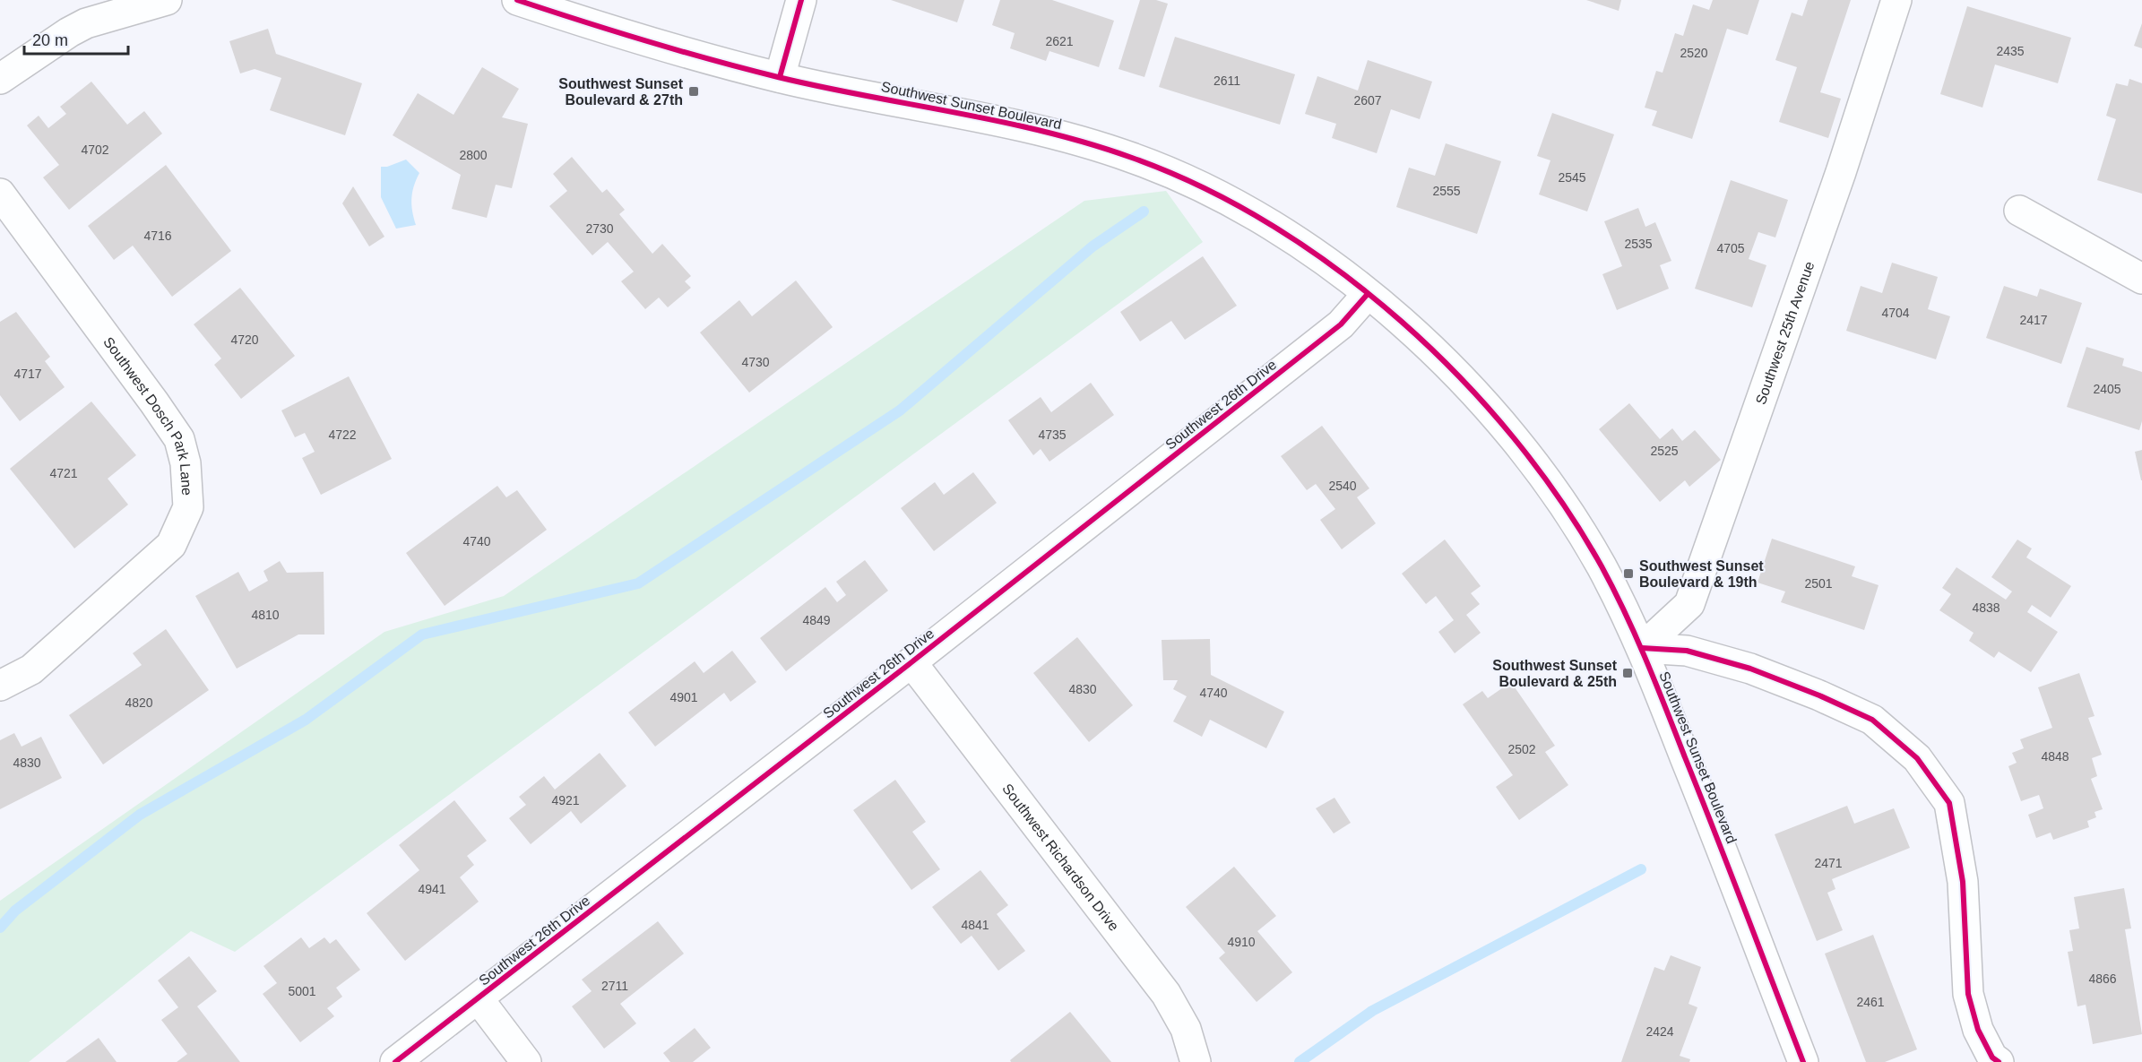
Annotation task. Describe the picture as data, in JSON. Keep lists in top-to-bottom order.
{
  "streets": {
    "street": [
      "Southwest Sunset Boulevard",
      "Southwest 25th Avenue",
      "Southwest 26th Drive",
      "Southwest Dosch Park Lane",
      "Southwest Richardson Drive"
    ]
  },
  "crossings": [
    ["Southwest Sunset Boulevard", "Southwest 25th Avenue"],
    ["Southwest Sunset Boulevard", "Southwest 26th Drive"],
    ["Southwest 26th Drive", "Southwest Richardson Drive"]
  ],
  "places": {
    "transit": ["Southwest Sunset Boulevard & 27th", "Southwest Sunset Boulevard & 19th", "Southwest Sunset Boulevard & 25th"]
  },
  "house_numbers": [
    "2621",
    "2435",
    "2520",
    "2611",
    "2607",
    "4702",
    "2800",
    "2545",
    "2555",
    "2730",
    "4716",
    "2535",
    "4705",
    "4704",
    "2417",
    "4720",
    "4730",
    "4717",
    "2405",
    "4722",
    "4735",
    "2525",
    "4721",
    "2540",
    "4740",
    "2501",
    "4838",
    "4810",
    "4849",
    "4830",
    "4740",
    "4901",
    "4820",
    "2502",
    "4848",
    "4830",
    "4921",
    "2471",
    "4941",
    "4841",
    "4910",
    "4866",
    "2711",
    "5001",
    "2461",
    "2424"
  ],
  "scale_bar": "20 m"
}
